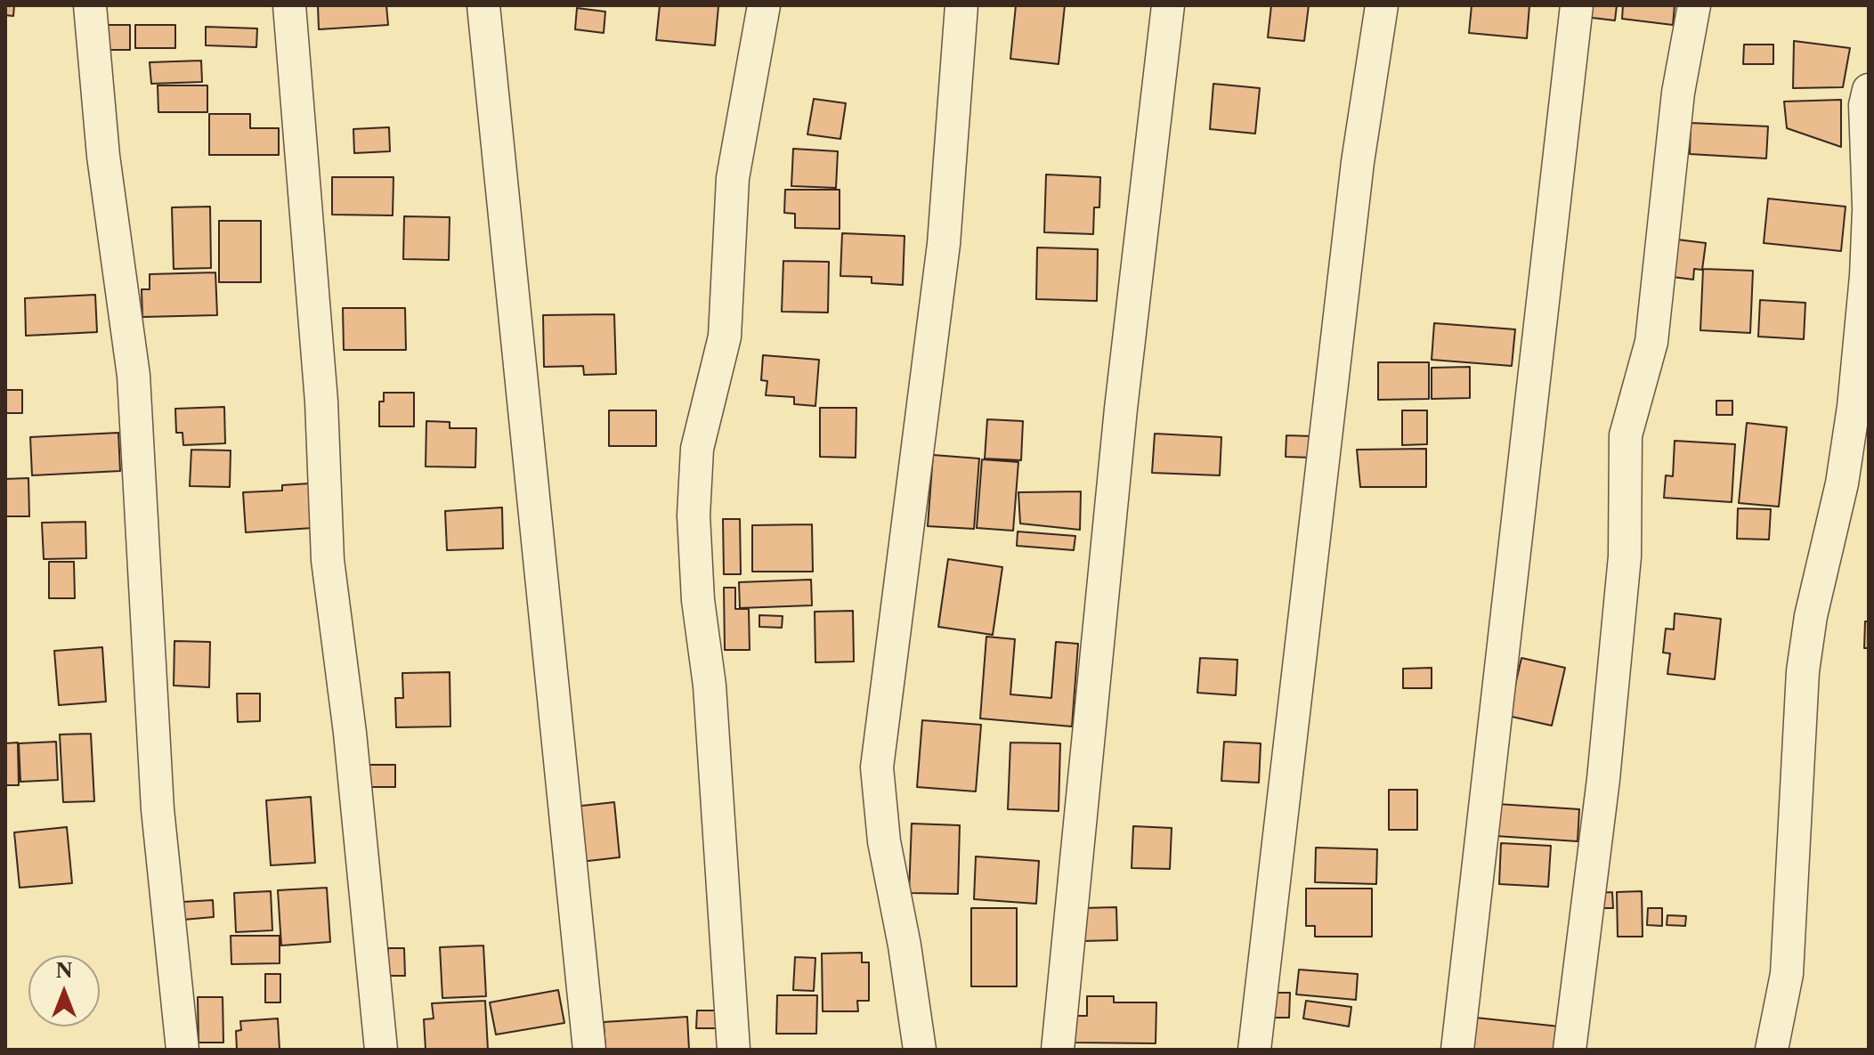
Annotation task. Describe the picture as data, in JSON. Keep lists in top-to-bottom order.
{
  "north": "top"
}
